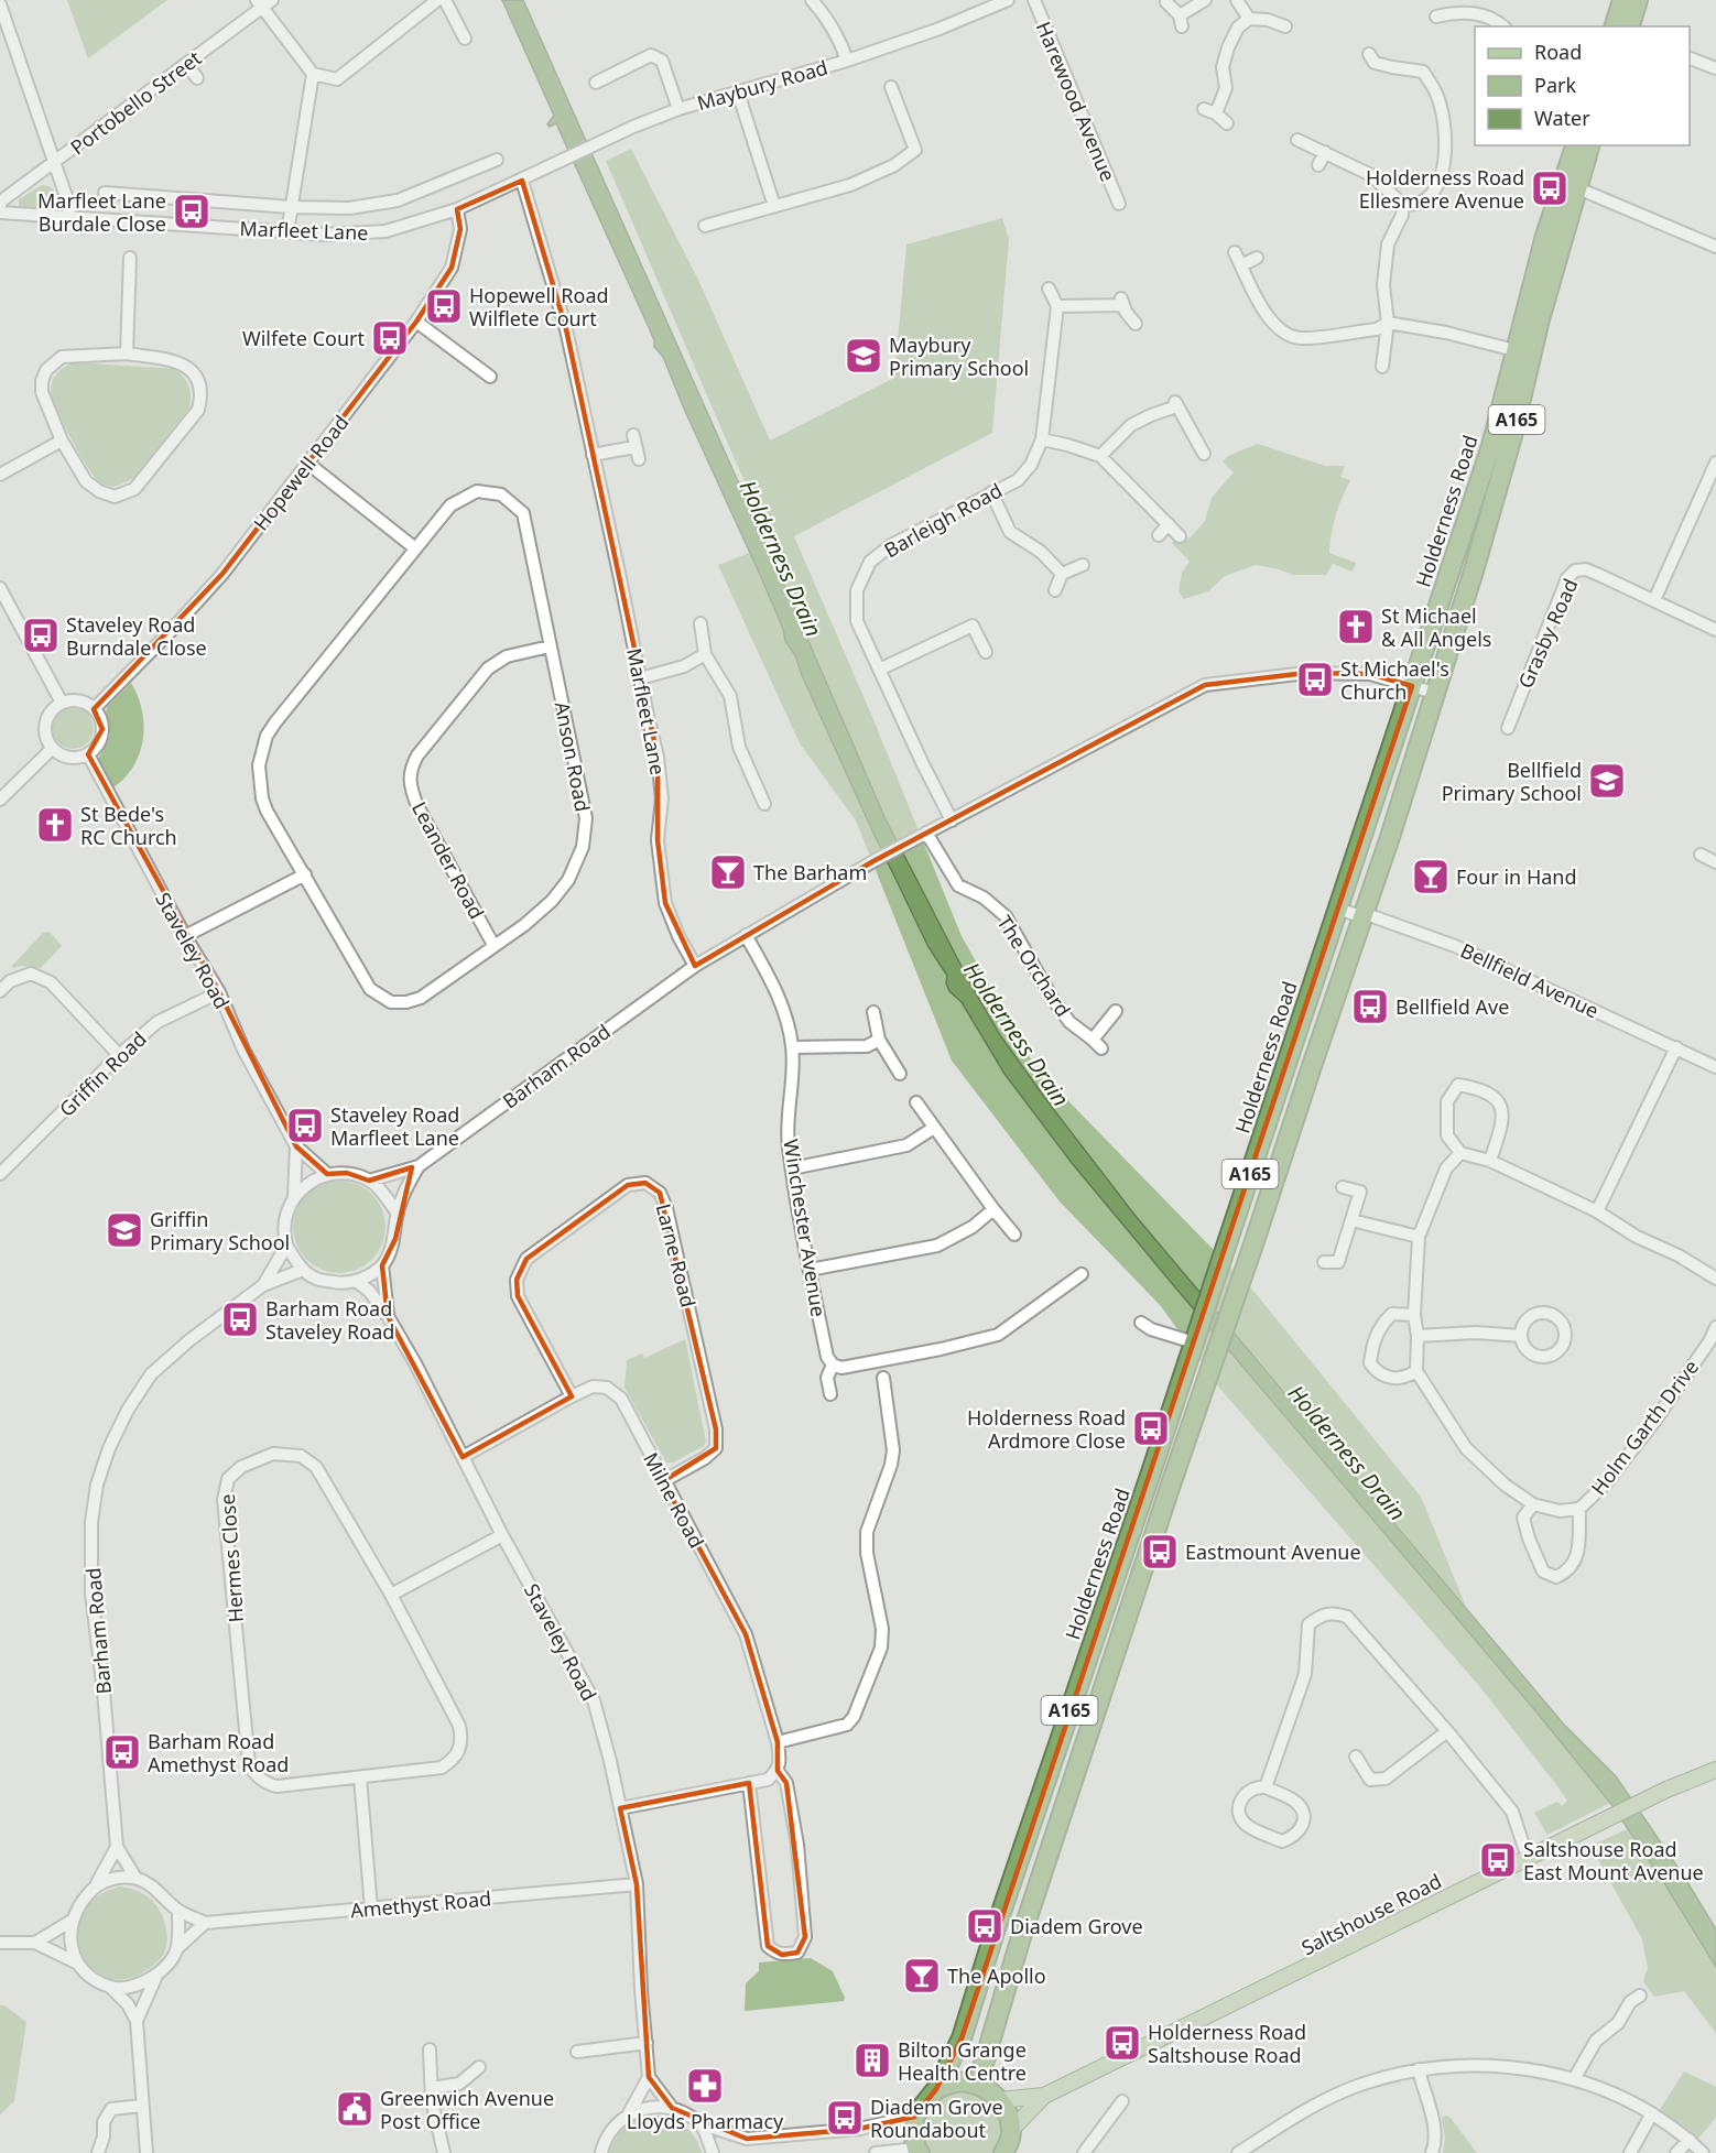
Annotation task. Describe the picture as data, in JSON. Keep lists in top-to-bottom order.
{
  "streets": {
    "highway": ["A165", "Holderness Road"],
    "main road": ["Saltshouse Road"],
    "street": [
      "Maybury Road",
      "Harewood Avenue",
      "Portobello Street",
      "Marfleet Lane",
      "Hopewell Road",
      "Barleigh Road",
      "Grasby Road",
      "Anson Road",
      "Leander Road",
      "Staveley Road",
      "The Orchard",
      "Bellfield Avenue",
      "Barham Road",
      "Griffin Road",
      "Winchester Avenue",
      "Larne Road",
      "Holm Garth Drive",
      "Milne Road",
      "Hermes Close",
      "Amethyst Road"
    ]
  },
  "crossings": [
    ["Maybury Road", "Marfleet Lane"],
    ["Marfleet Lane", "Hopewell Road"],
    ["Marfleet Lane", "Barham Road"],
    ["A165", "Holderness Road"],
    ["A165", "Saltshouse Road"],
    ["Hopewell Road", "Staveley Road"],
    ["Holderness Road", "Bellfield Avenue"],
    ["Holderness Road", "Saltshouse Road"],
    ["Anson Road", "Leander Road"],
    ["Staveley Road", "Barham Road"],
    ["Staveley Road", "Griffin Road"],
    ["Staveley Road", "Milne Road"],
    ["Staveley Road", "Amethyst Road"],
    ["Barham Road", "Amethyst Road"],
    ["Larne Road", "Milne Road"]
  ],
  "water": ["Holderness Drain"],
  "places": {
    "bus stop": [
      "Holderness Road Ellesmere Avenue",
      "Marfleet Lane Burdale Close",
      "Hopewell Road Wilflete Court",
      "Wilfete Court",
      "Staveley Road Burndale Close",
      "St Michael's Church",
      "Bellfield Ave",
      "Staveley Road Marfleet Lane",
      "Barham Road Staveley Road",
      "Holderness Road Ardmore Close",
      "Eastmount Avenue",
      "Barham Road Amethyst Road",
      "Saltshouse Road East Mount Avenue",
      "Diadem Grove",
      "Holderness Road Saltshouse Road",
      "Diadem Grove Roundabout"
    ],
    "school or university": ["Maybury Primary School", "Bellfield Primary School", "Griffin Primary School"],
    "church": ["St Michael & All Angels", "St Bede's RC Church"],
    "bar": ["The Barham", "Four in Hand", "The Apollo"],
    "building": ["Bilton Grange Health Centre"],
    "pharmacy": ["Lloyds Pharmacy"],
    "public building": ["Greenwich Avenue Post Office"]
  },
  "legend": ["Road", "Park", "Water"]
}
